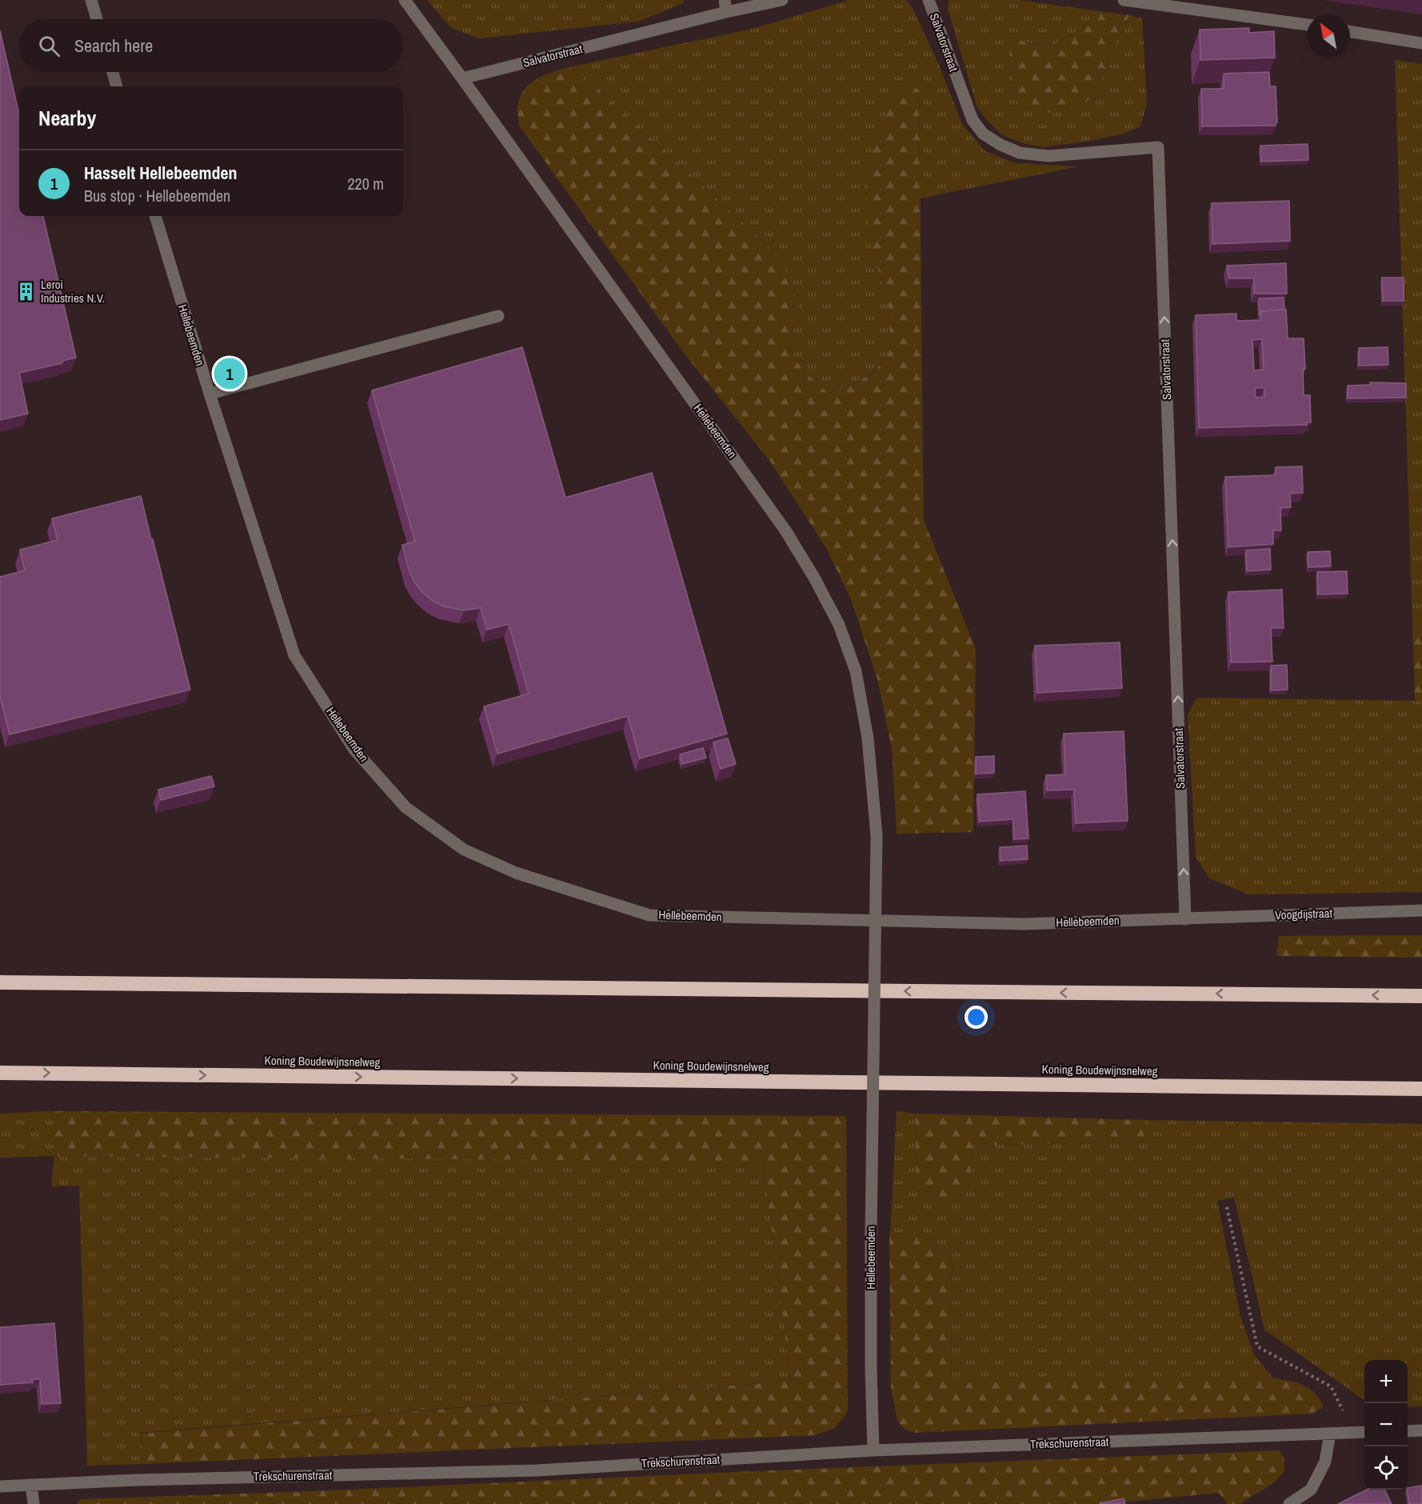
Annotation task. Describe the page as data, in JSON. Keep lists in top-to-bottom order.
{
  "streets": {
    "highway": ["Koning Boudewijnsnelweg"],
    "street": [
      "Salvatorstraat",
      "Hellebeemden",
      "Voogdijstraat",
      "Trekschurenstraat"
    ]
  },
  "crossings": [
    ["Salvatorstraat", "Hellebeemden"],
    ["Salvatorstraat", "Voogdijstraat"],
    ["Hellebeemden", "Voogdijstraat"],
    ["Hellebeemden", "Trekschurenstraat"]
  ],
  "one_way": ["Salvatorstraat"],
  "places": {
    "building": ["Leroi Industries N.V."]
  },
  "north": "top left",
  "page": {
    "search": "Search here",
    "heading": "Nearby",
    "list": [
      {
        "mark": "1",
        "name": "Hasselt Hellebeemden",
        "note": "Bus stop · Hellebeemden",
        "value": "220 m"
      }
    ],
    "pins": "1",
    "map_buttons": ["+", "−"]
  }
}
